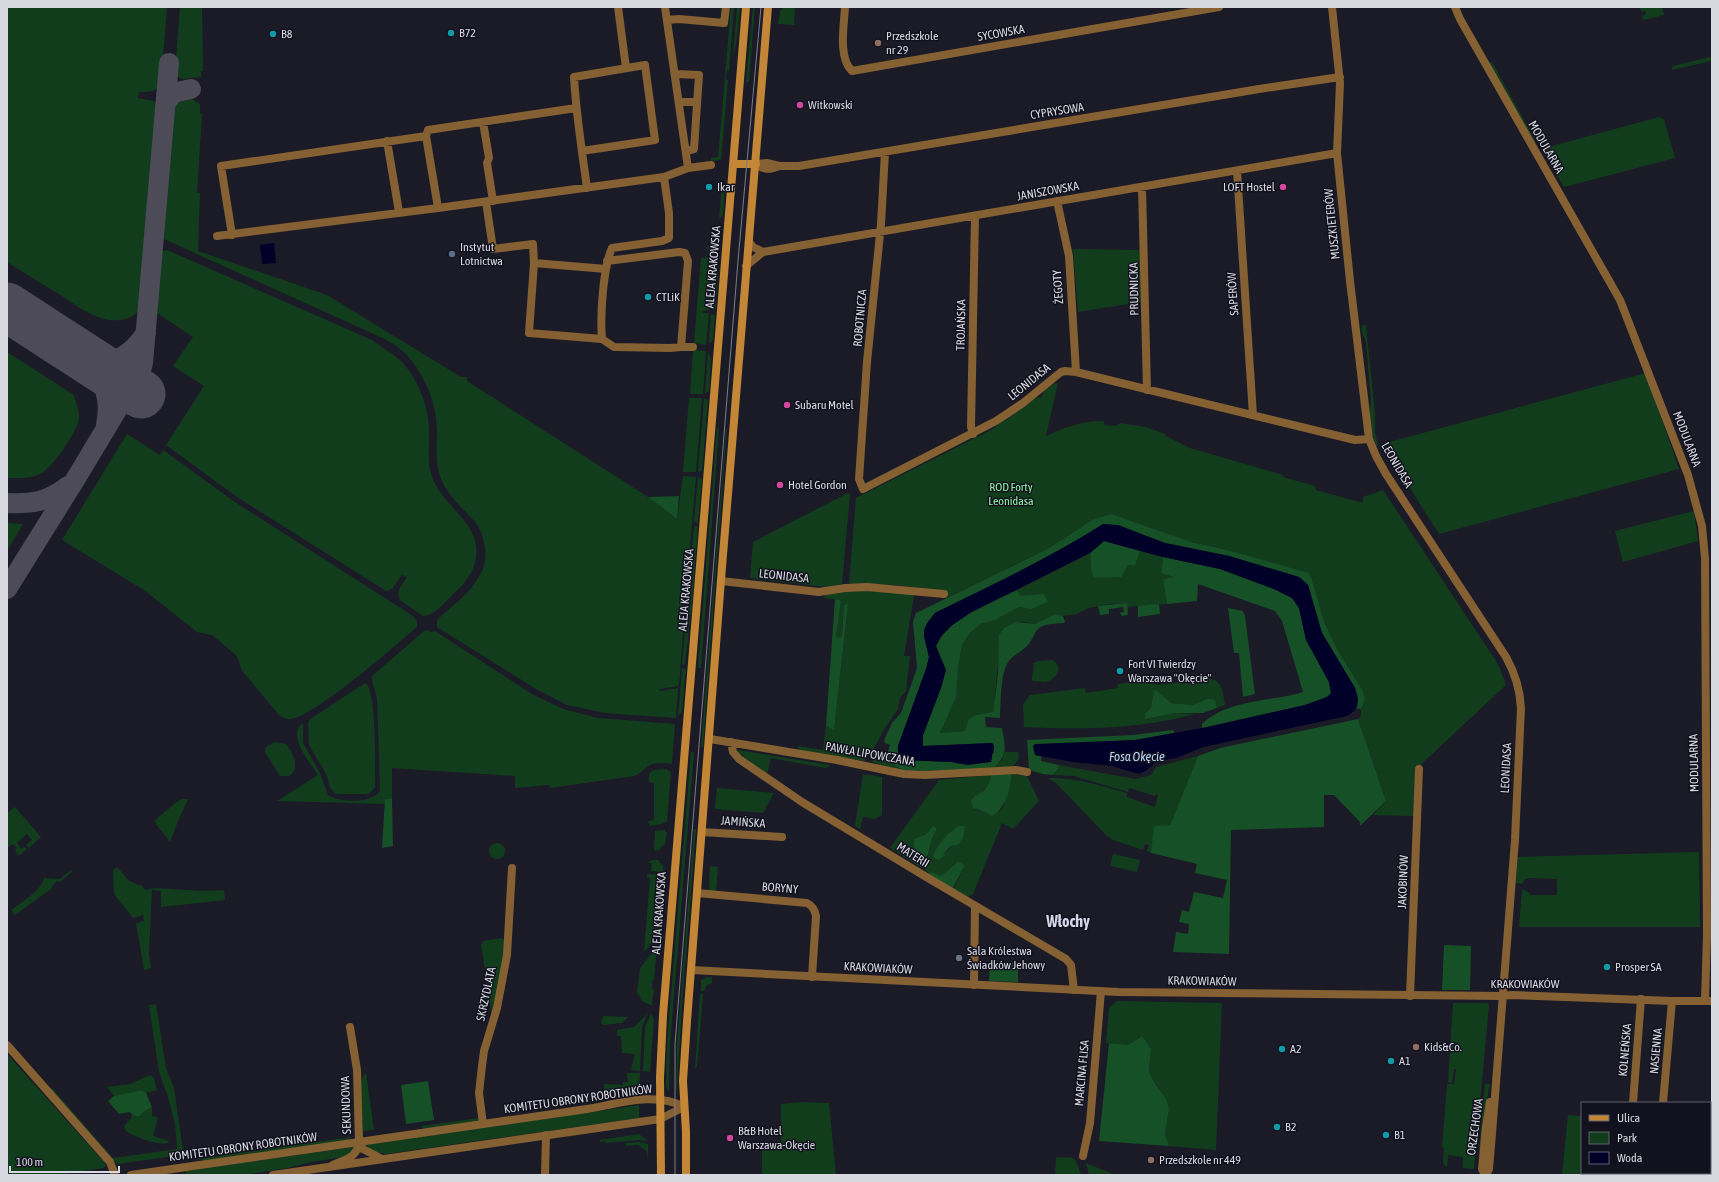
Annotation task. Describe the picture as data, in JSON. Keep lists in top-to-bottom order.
{
  "streets": {
    "main road": ["ALEJA KRAKOWSKA"],
    "street": [
      "SYCOWSKA",
      "CYPRYSOWA",
      "MODULARNA",
      "JANISZOWSKA",
      "MUSZKIETERÓW",
      "ŻEGOTY",
      "PRUDNICKA",
      "SAPERÓW",
      "ROBOTNICZA",
      "TROJAŃSKA",
      "LEONIDASA",
      "PAWŁA LIPOWCZANA",
      "JAMIŃSKA",
      "MATERII",
      "JAKOBINÓW",
      "BORYNY",
      "KRAKOWIAKÓW",
      "SKRZYDLATA",
      "KOLNEŃSKA",
      "NASIENNA",
      "MARCINA FLISA",
      "KOMITETU OBRONY ROBOTNIKÓW",
      "SEKUNDOWA",
      "ORZECHOWA"
    ]
  },
  "crossings": [
    ["CYPRYSOWA", "MUSZKIETERÓW"],
    ["CYPRYSOWA", "ROBOTNICZA"],
    ["MODULARNA", "KRAKOWIAKÓW"],
    ["JANISZOWSKA", "MUSZKIETERÓW"],
    ["JANISZOWSKA", "ŻEGOTY"],
    ["JANISZOWSKA", "PRUDNICKA"],
    ["JANISZOWSKA", "SAPERÓW"],
    ["JANISZOWSKA", "ROBOTNICZA"],
    ["JANISZOWSKA", "TROJAŃSKA"],
    ["MUSZKIETERÓW", "LEONIDASA"],
    ["ALEJA KRAKOWSKA", "KOMITETU OBRONY ROBOTNIKÓW"],
    ["ŻEGOTY", "LEONIDASA"],
    ["PRUDNICKA", "LEONIDASA"],
    ["SAPERÓW", "LEONIDASA"],
    ["ROBOTNICZA", "LEONIDASA"],
    ["TROJAŃSKA", "LEONIDASA"],
    ["LEONIDASA", "KRAKOWIAKÓW"],
    ["LEONIDASA", "ORZECHOWA"],
    ["PAWŁA LIPOWCZANA", "MATERII"],
    ["MATERII", "KRAKOWIAKÓW"],
    ["JAKOBINÓW", "KRAKOWIAKÓW"],
    ["BORYNY", "KRAKOWIAKÓW"],
    ["KRAKOWIAKÓW", "KOLNEŃSKA"],
    ["KRAKOWIAKÓW", "NASIENNA"],
    ["KRAKOWIAKÓW", "MARCINA FLISA"],
    ["KRAKOWIAKÓW", "ORZECHOWA"],
    ["SKRZYDLATA", "KOMITETU OBRONY ROBOTNIKÓW"],
    ["KOMITETU OBRONY ROBOTNIKÓW", "SEKUNDOWA"]
  ],
  "districts": ["Włochy"],
  "water": ["Fosa Okęcie"],
  "parks": ["ROD Forty Leonidasa"],
  "places": [
    "B72",
    "B8",
    "Przedszkole nr 29",
    "Witkowski",
    "Ikar",
    "LOFT Hostel",
    "Instytut Lotnictwa",
    "CTLiK",
    "Subaru Motel",
    "Hotel Gordon",
    "Fort VI Twierdzy Warszawa \"Okęcie\"",
    "Sala Królestwa Świadków Jehowy",
    "Prosper SA",
    "Kids&Co.",
    "A2",
    "A1",
    "B2",
    "B1",
    "B&B Hotel Warszawa-Okęcie",
    "Przedszkole nr 449"
  ],
  "legend": ["Ulica", "Park", "Woda"],
  "scale_bar": "100 m"
}
